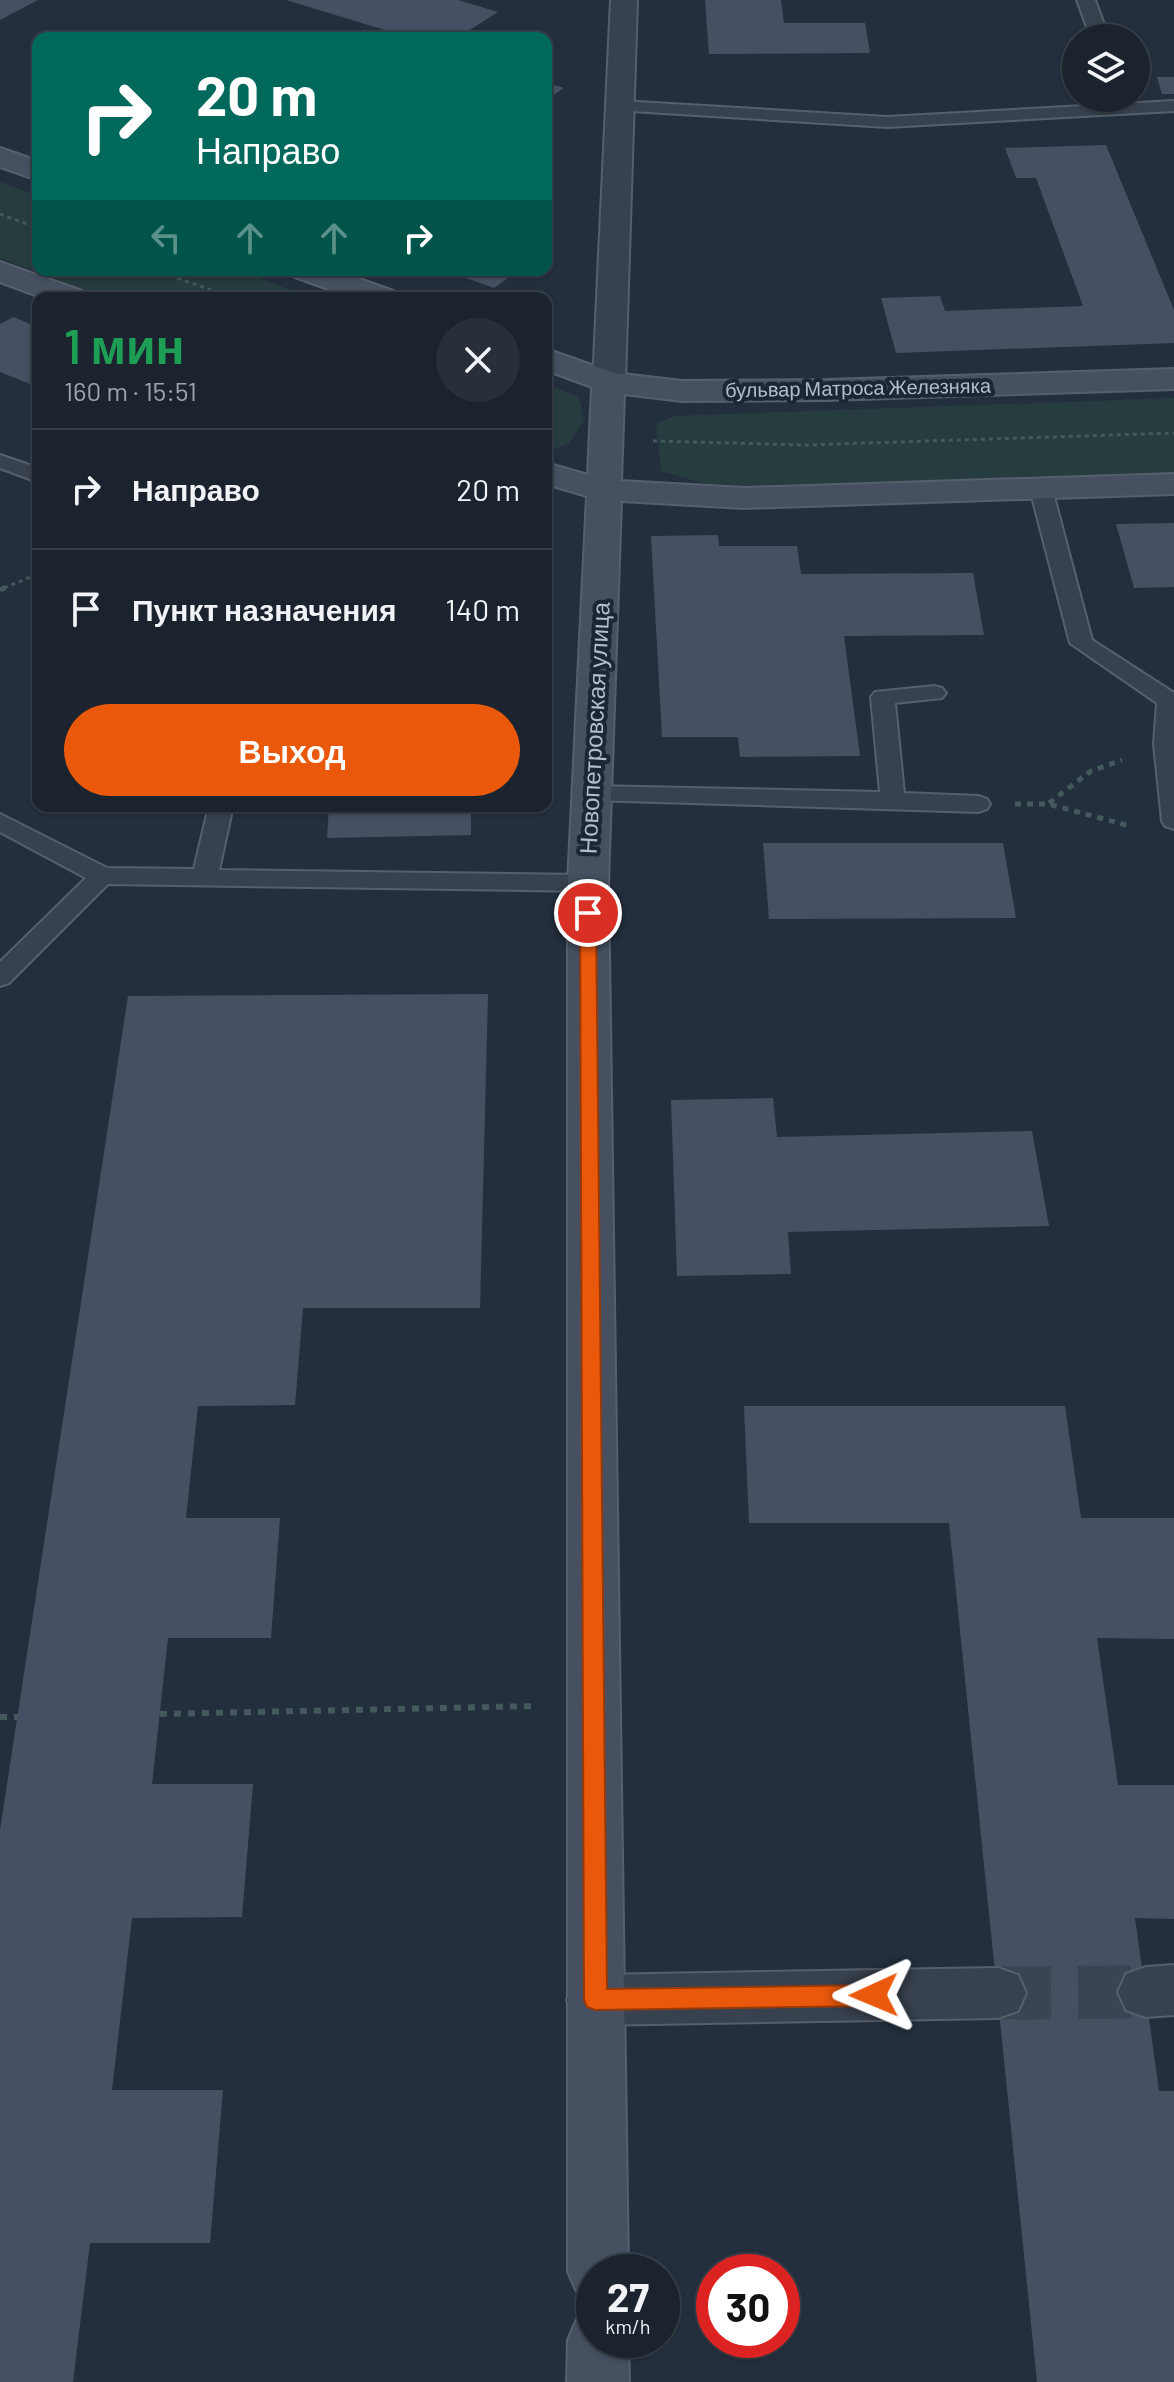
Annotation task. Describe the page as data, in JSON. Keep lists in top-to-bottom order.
{
  "streets": {
    "street": ["бульвар Матроса Железняка", "Новопетровская улица"]
  },
  "crossings": [
    ["бульвар Матроса Железняка", "Новопетровская улица"]
  ],
  "page": {
    "turn": ["20 m", "Направо"],
    "heading": ["1 мин", "160 m · 15:51"],
    "list": [
      {
        "name": "Направо",
        "value": "20 m"
      },
      {
        "name": "Пункт назначения",
        "value": "140 m"
      }
    ],
    "buttons": "Выход",
    "speed": "27 km/h",
    "limit": "30"
  }
}
